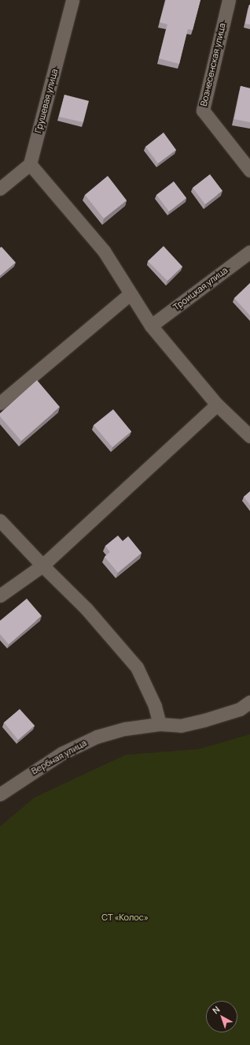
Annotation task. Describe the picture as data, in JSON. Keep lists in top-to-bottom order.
{
  "streets": {
    "street": [
      "Вознесенская улица",
      "Грушевая улица",
      "Троицкая улица",
      "Вербная улица"
    ]
  },
  "parks": ["СТ «Колос»"],
  "north": "top left"
}
